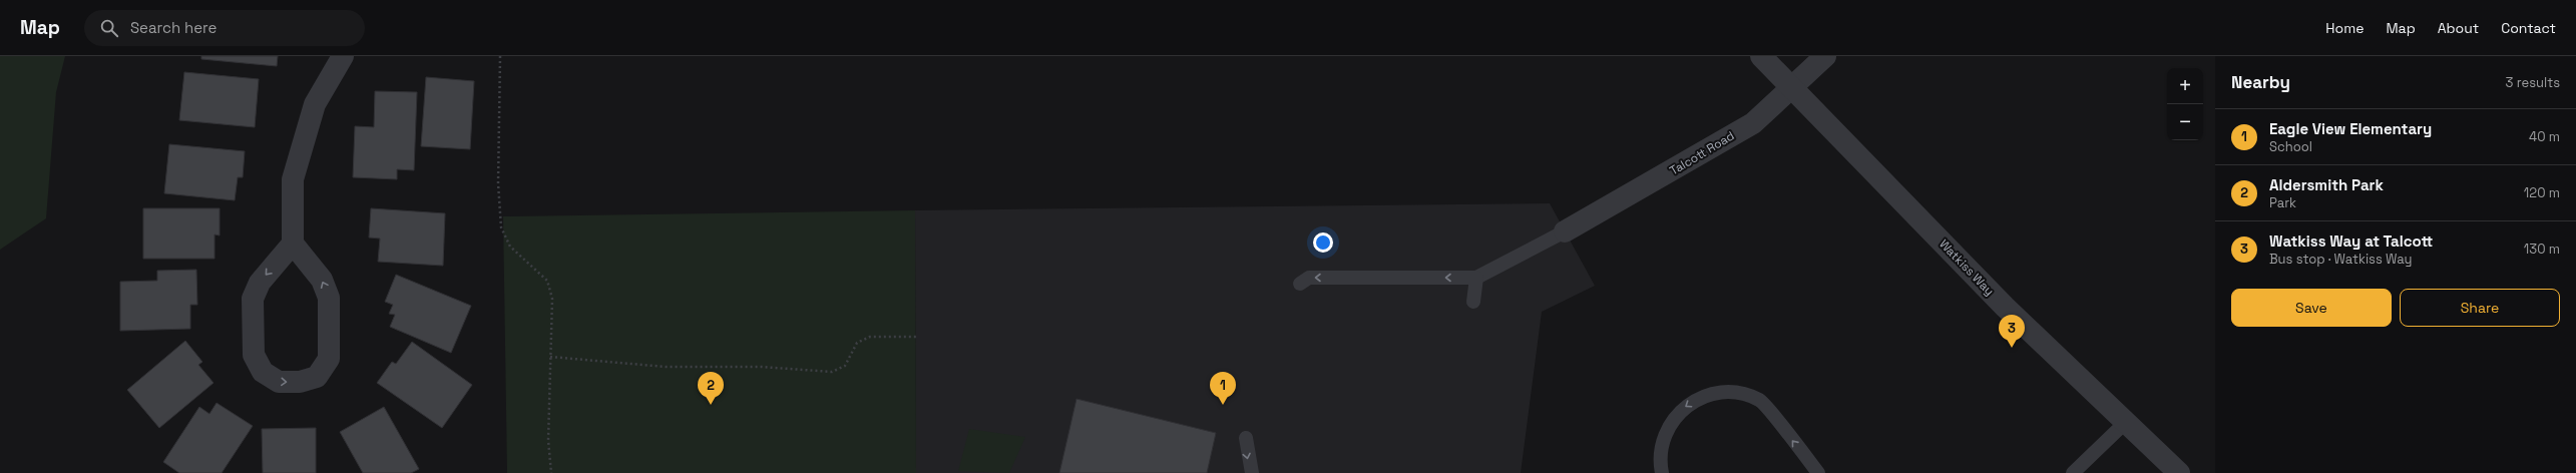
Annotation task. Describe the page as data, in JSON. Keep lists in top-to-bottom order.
{
  "streets": {
    "street": ["Talcott Road", "Watkiss Way"]
  },
  "crossings": [
    ["Talcott Road", "Watkiss Way"]
  ],
  "page": {
    "header": "Map",
    "search": "Search here",
    "nav": [
      "Home",
      "Map",
      "About",
      "Contact"
    ],
    "heading": ["Nearby", "3 results"],
    "map_buttons": ["+", "−"],
    "list": [
      {
        "mark": "1",
        "name": "Eagle View Elementary",
        "note": "School",
        "value": "40 m"
      },
      {
        "mark": "2",
        "name": "Aldersmith Park",
        "note": "Park",
        "value": "120 m"
      },
      {
        "mark": "3",
        "name": "Watkiss Way at Talcott",
        "note": "Bus stop · Watkiss Way",
        "value": "130 m"
      }
    ],
    "buttons": ["Save", "Share"],
    "pins": ["3", "1", "2"]
  }
}
